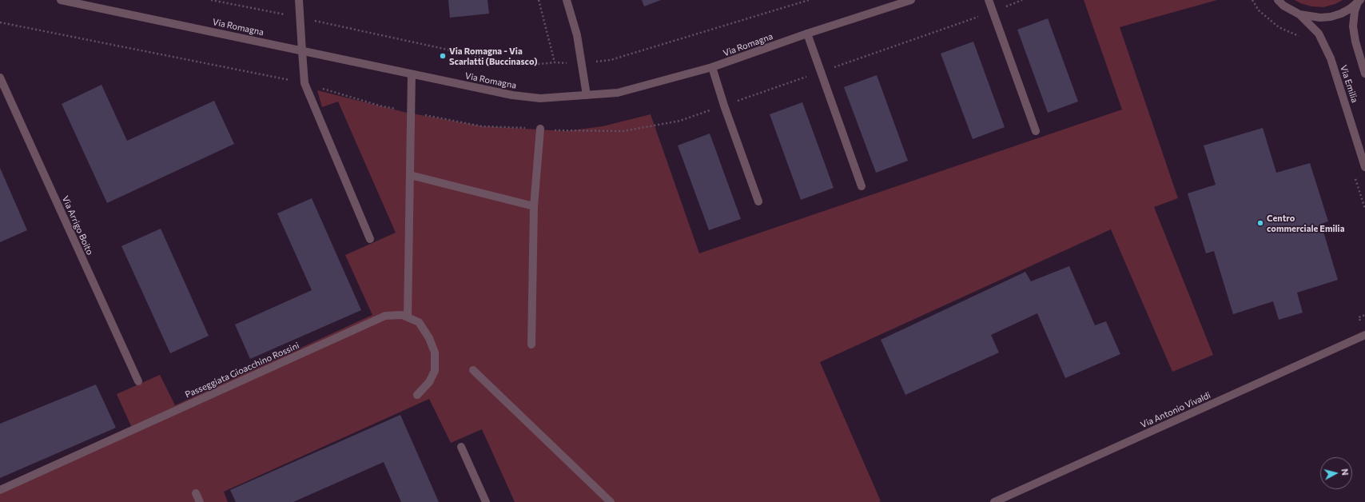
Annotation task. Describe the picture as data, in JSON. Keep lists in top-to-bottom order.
{
  "streets": {
    "street": [
      "Via Romagna",
      "Via Emilia",
      "Via Arrigo Boito",
      "Passeggiata Gioacchino Rossini",
      "Via Antonio Vivaldi"
    ]
  },
  "places": ["Via Romagna - Via Scarlatti (Buccinasco)", "Centro commerciale Emilia"],
  "north": "right"
}
